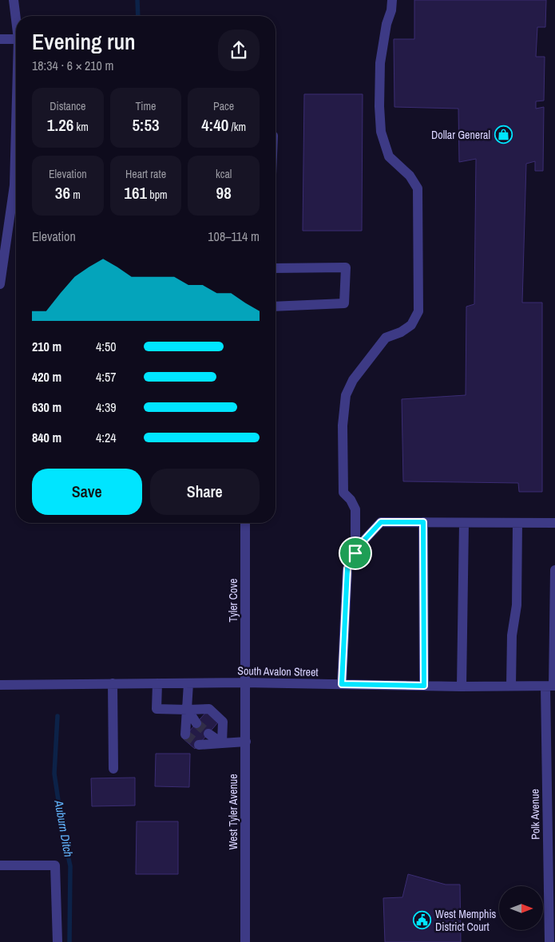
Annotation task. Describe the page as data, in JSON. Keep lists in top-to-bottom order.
{
  "streets": {
    "street": [
      "Tyler Cove",
      "South Avalon Street",
      "West Tyler Avenue",
      "Polk Avenue"
    ]
  },
  "crossings": [
    ["Tyler Cove", "South Avalon Street"],
    ["Tyler Cove", "West Tyler Avenue"],
    ["South Avalon Street", "West Tyler Avenue"],
    ["South Avalon Street", "Polk Avenue"]
  ],
  "water": ["Auburn Ditch"],
  "places": {
    "shop": ["Dollar General"],
    "public building": ["West Memphis District Court"]
  },
  "north": "right",
  "page": {
    "heading": ["Evening run", "18:34 · 6 × 210 m"],
    "stats": [
      ["Distance", "1.26 km"],
      ["Time", "5:53"],
      ["Pace", "4:40 /km"],
      ["Elevation", "36 m"],
      ["Heart rate", "161 bpm"],
      ["kcal", "98"]
    ],
    "chart": ["Elevation", "108–114 m"],
    "list": [
      {
        "name": "210 m",
        "note": "4:50"
      },
      {
        "name": "420 m",
        "note": "4:57"
      },
      {
        "name": "630 m",
        "note": "4:39"
      },
      {
        "name": "840 m",
        "note": "4:24"
      }
    ],
    "buttons": ["Save", "Share"]
  }
}
